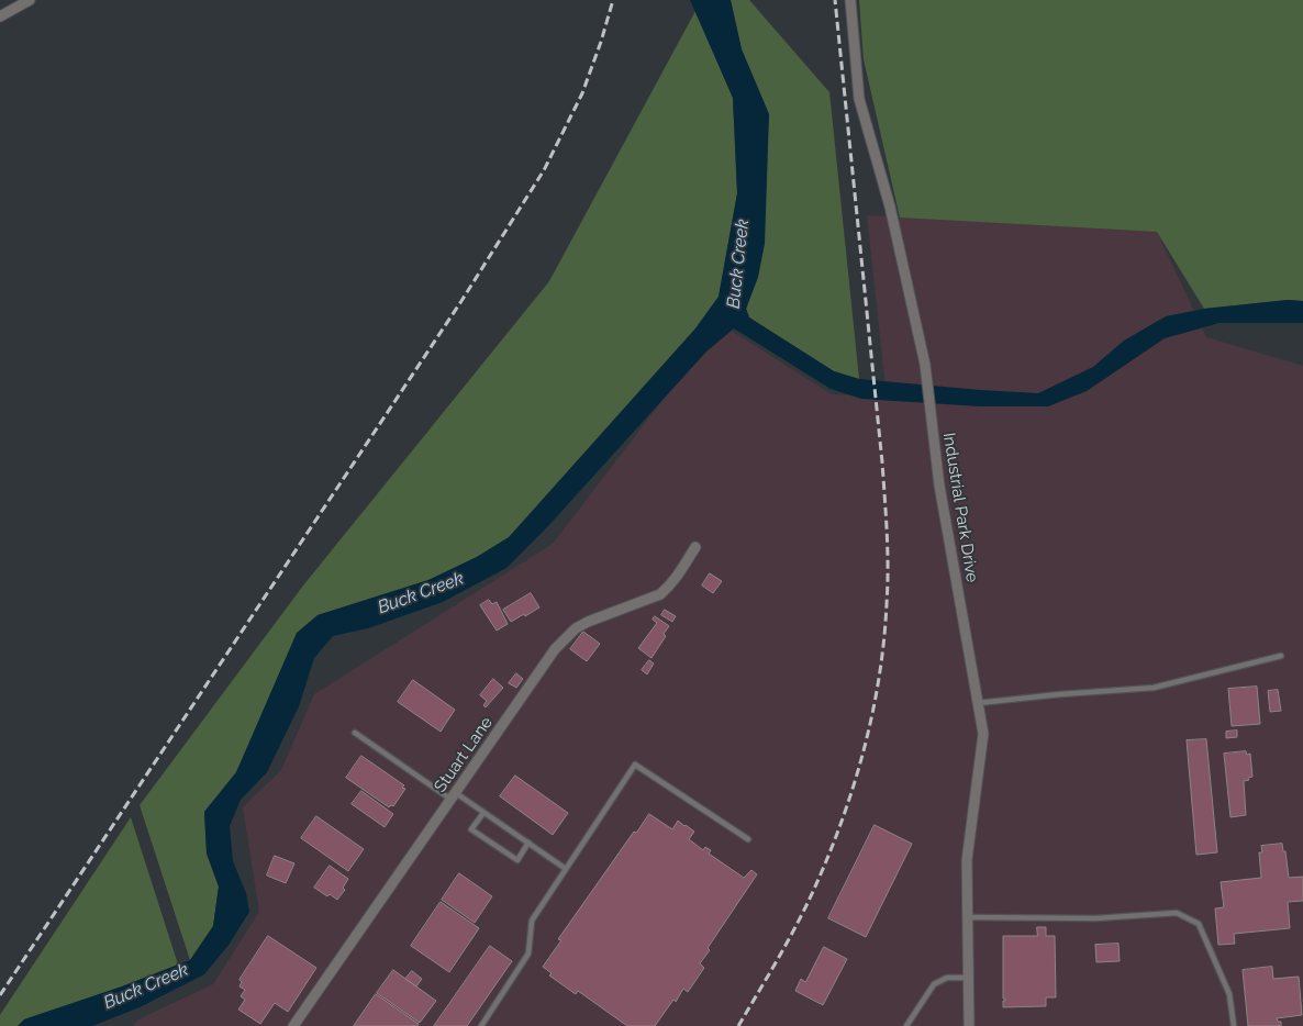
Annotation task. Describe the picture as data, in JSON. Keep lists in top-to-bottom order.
{
  "streets": {
    "street": ["Industrial Park Drive", "Stuart Lane"]
  },
  "water": ["Buck Creek"]
}
